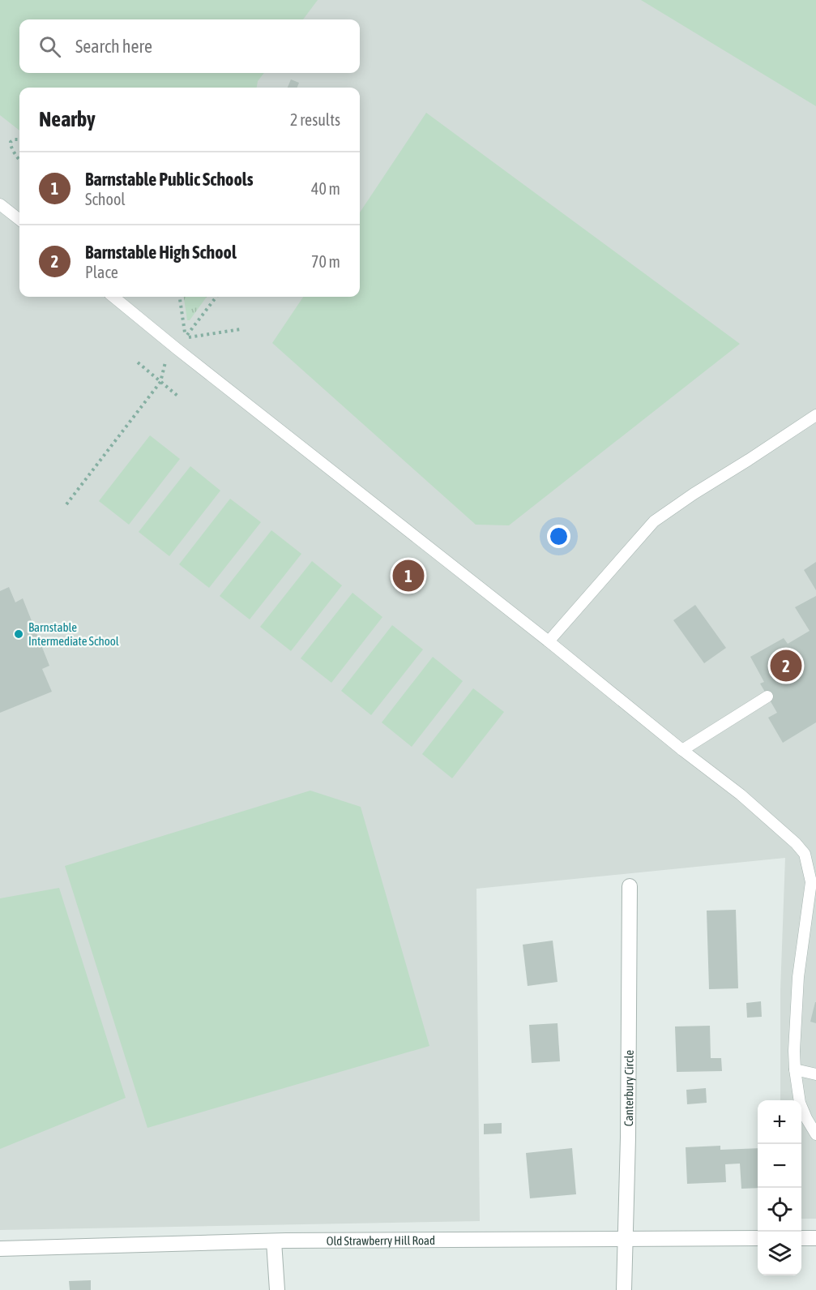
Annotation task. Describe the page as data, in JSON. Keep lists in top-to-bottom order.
{
  "streets": {
    "street": ["Canterbury Circle", "Old Strawberry Hill Road"]
  },
  "crossings": [
    ["Canterbury Circle", "Old Strawberry Hill Road"]
  ],
  "places": ["Barnstable Intermediate School"],
  "page": {
    "search": "Search here",
    "heading": ["Nearby", "2 results"],
    "list": [
      {
        "mark": "1",
        "name": "Barnstable Public Schools",
        "note": "School",
        "value": "40 m"
      },
      {
        "mark": "2",
        "name": "Barnstable High School",
        "note": "Place",
        "value": "70 m"
      }
    ],
    "pins": ["1", "2"],
    "map_buttons": ["+", "−"]
  }
}
